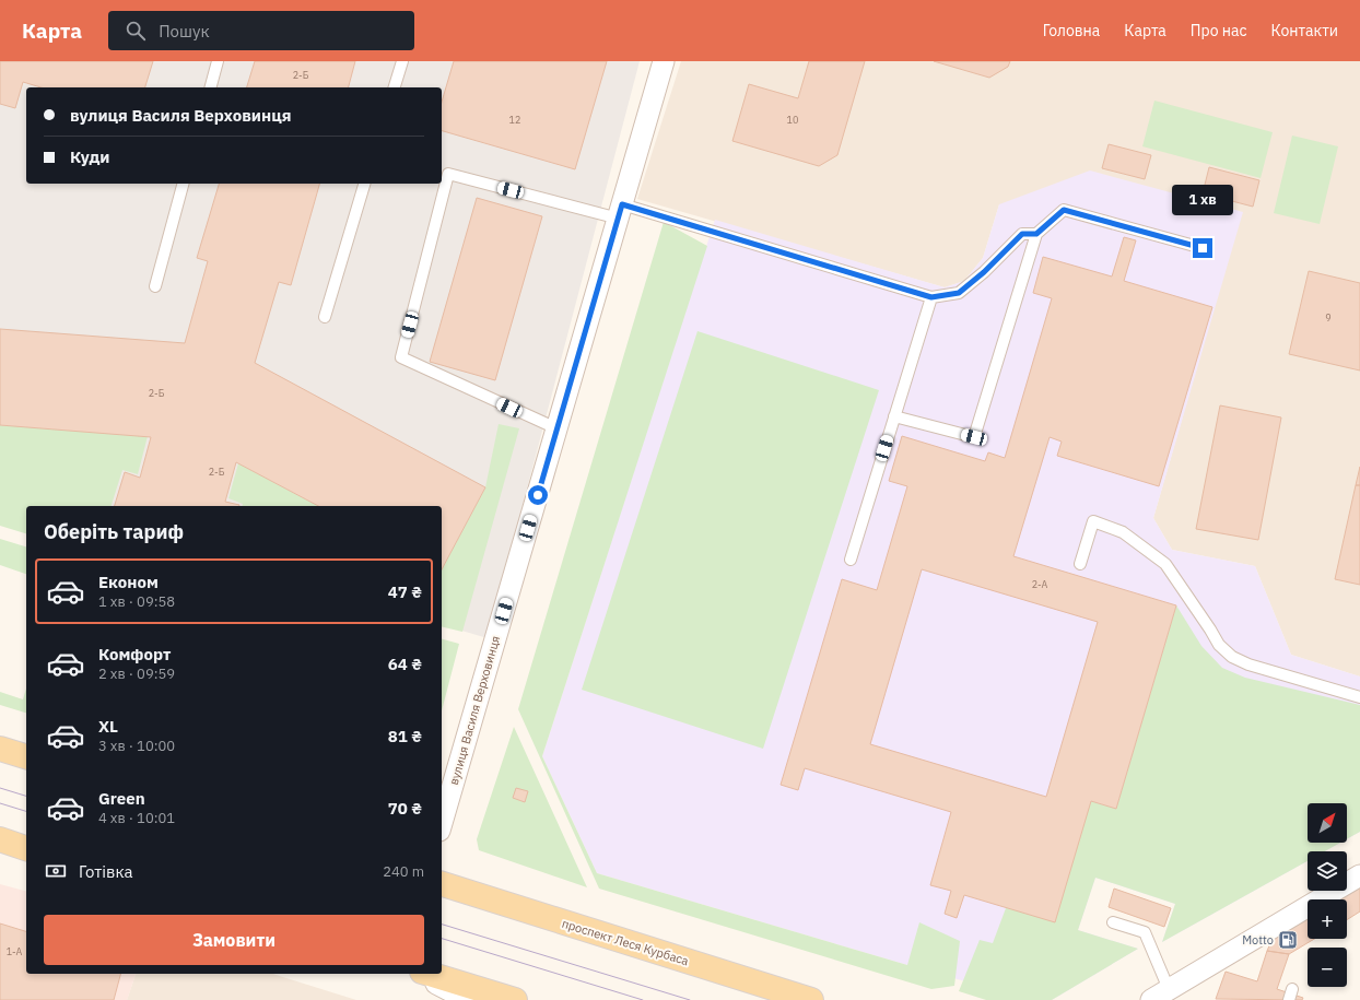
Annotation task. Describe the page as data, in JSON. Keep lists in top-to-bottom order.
{
  "streets": {
    "main road": ["проспект Леся Курбаса"],
    "street": ["вулиця Василя Верховинця"]
  },
  "places": {
    "fuel station": ["Motto"]
  },
  "house_numbers": [
    "2-Б",
    "12",
    "10",
    "9",
    "2-Б",
    "2-Б",
    "2-А",
    "1-А"
  ],
  "north": "top right",
  "page": {
    "header": "Карта",
    "search": "Пошук",
    "nav": [
      "Головна",
      "Карта",
      "Про нас",
      "Контакти"
    ],
    "banner": ["вулиця Василя Верховинця", "Куди"],
    "bubble": "1 хв",
    "heading": "Оберіть тариф",
    "list": [
      {
        "name": "Економ",
        "note": "1 хв · 09:58",
        "value": "47 ₴"
      },
      {
        "name": "Комфорт",
        "note": "2 хв · 09:59",
        "value": "64 ₴"
      },
      {
        "name": "XL",
        "note": "3 хв · 10:00",
        "value": "81 ₴"
      },
      {
        "name": "Green",
        "note": "4 хв · 10:01",
        "value": "70 ₴"
      }
    ],
    "map_buttons": ["+", "−"],
    "pay": ["Готівка", "240 m"],
    "buttons": "Замовити"
  }
}
